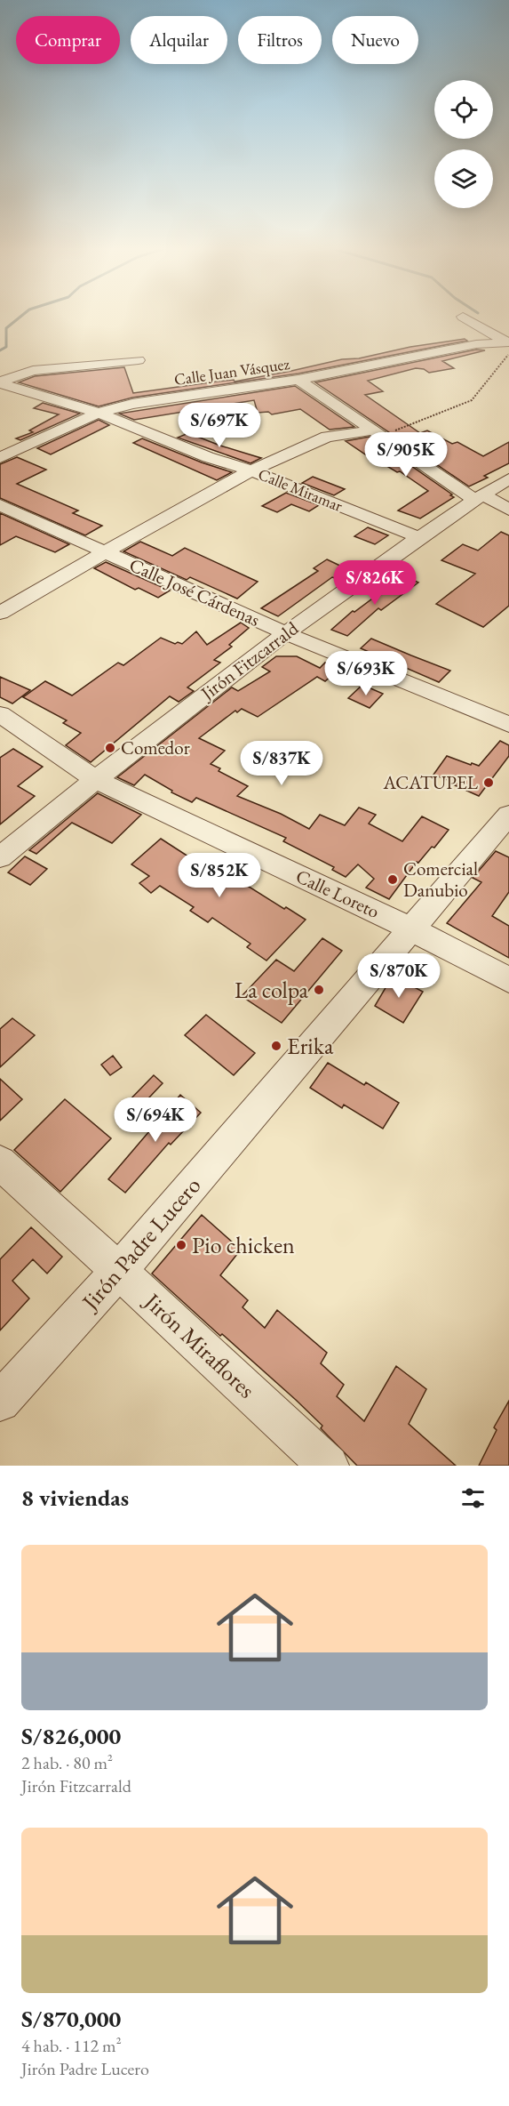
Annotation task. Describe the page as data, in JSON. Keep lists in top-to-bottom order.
{
  "streets": {
    "street": [
      "Calle Juan Vásquez",
      "Calle Miramar",
      "Calle José Cárdenas",
      "Jirón Fitzcarrald",
      "Calle Loreto",
      "Jirón Padre Lucero",
      "Jirón Miraflores"
    ]
  },
  "crossings": [
    ["Calle Juan Vásquez", "Calle Miramar"],
    ["Calle Miramar", "Jirón Fitzcarrald"],
    ["Calle José Cárdenas", "Jirón Fitzcarrald"],
    ["Jirón Fitzcarrald", "Calle Loreto"],
    ["Calle Loreto", "Jirón Padre Lucero"],
    ["Jirón Padre Lucero", "Jirón Miraflores"]
  ],
  "places": [
    "Comedor",
    "ACATUPEL",
    "Comercial Danubio",
    "La colpa",
    "Erika",
    "Pio chicken"
  ],
  "page": {
    "chip": [
      "Comprar",
      "Alquilar",
      "Filtros",
      "Nuevo"
    ],
    "price": [
      "S/697K",
      "S/905K",
      "S/826K",
      "S/693K",
      "S/837K",
      "S/852K",
      "S/870K",
      "S/694K"
    ],
    "heading": "8 viviendas",
    "list": [
      {
        "name": "S/826,000",
        "note": "2 hab. · 80 m² · Jirón Fitzcarrald"
      },
      {
        "name": "S/870,000",
        "note": "4 hab. · 112 m² · Jirón Padre Lucero"
      }
    ]
  }
}
